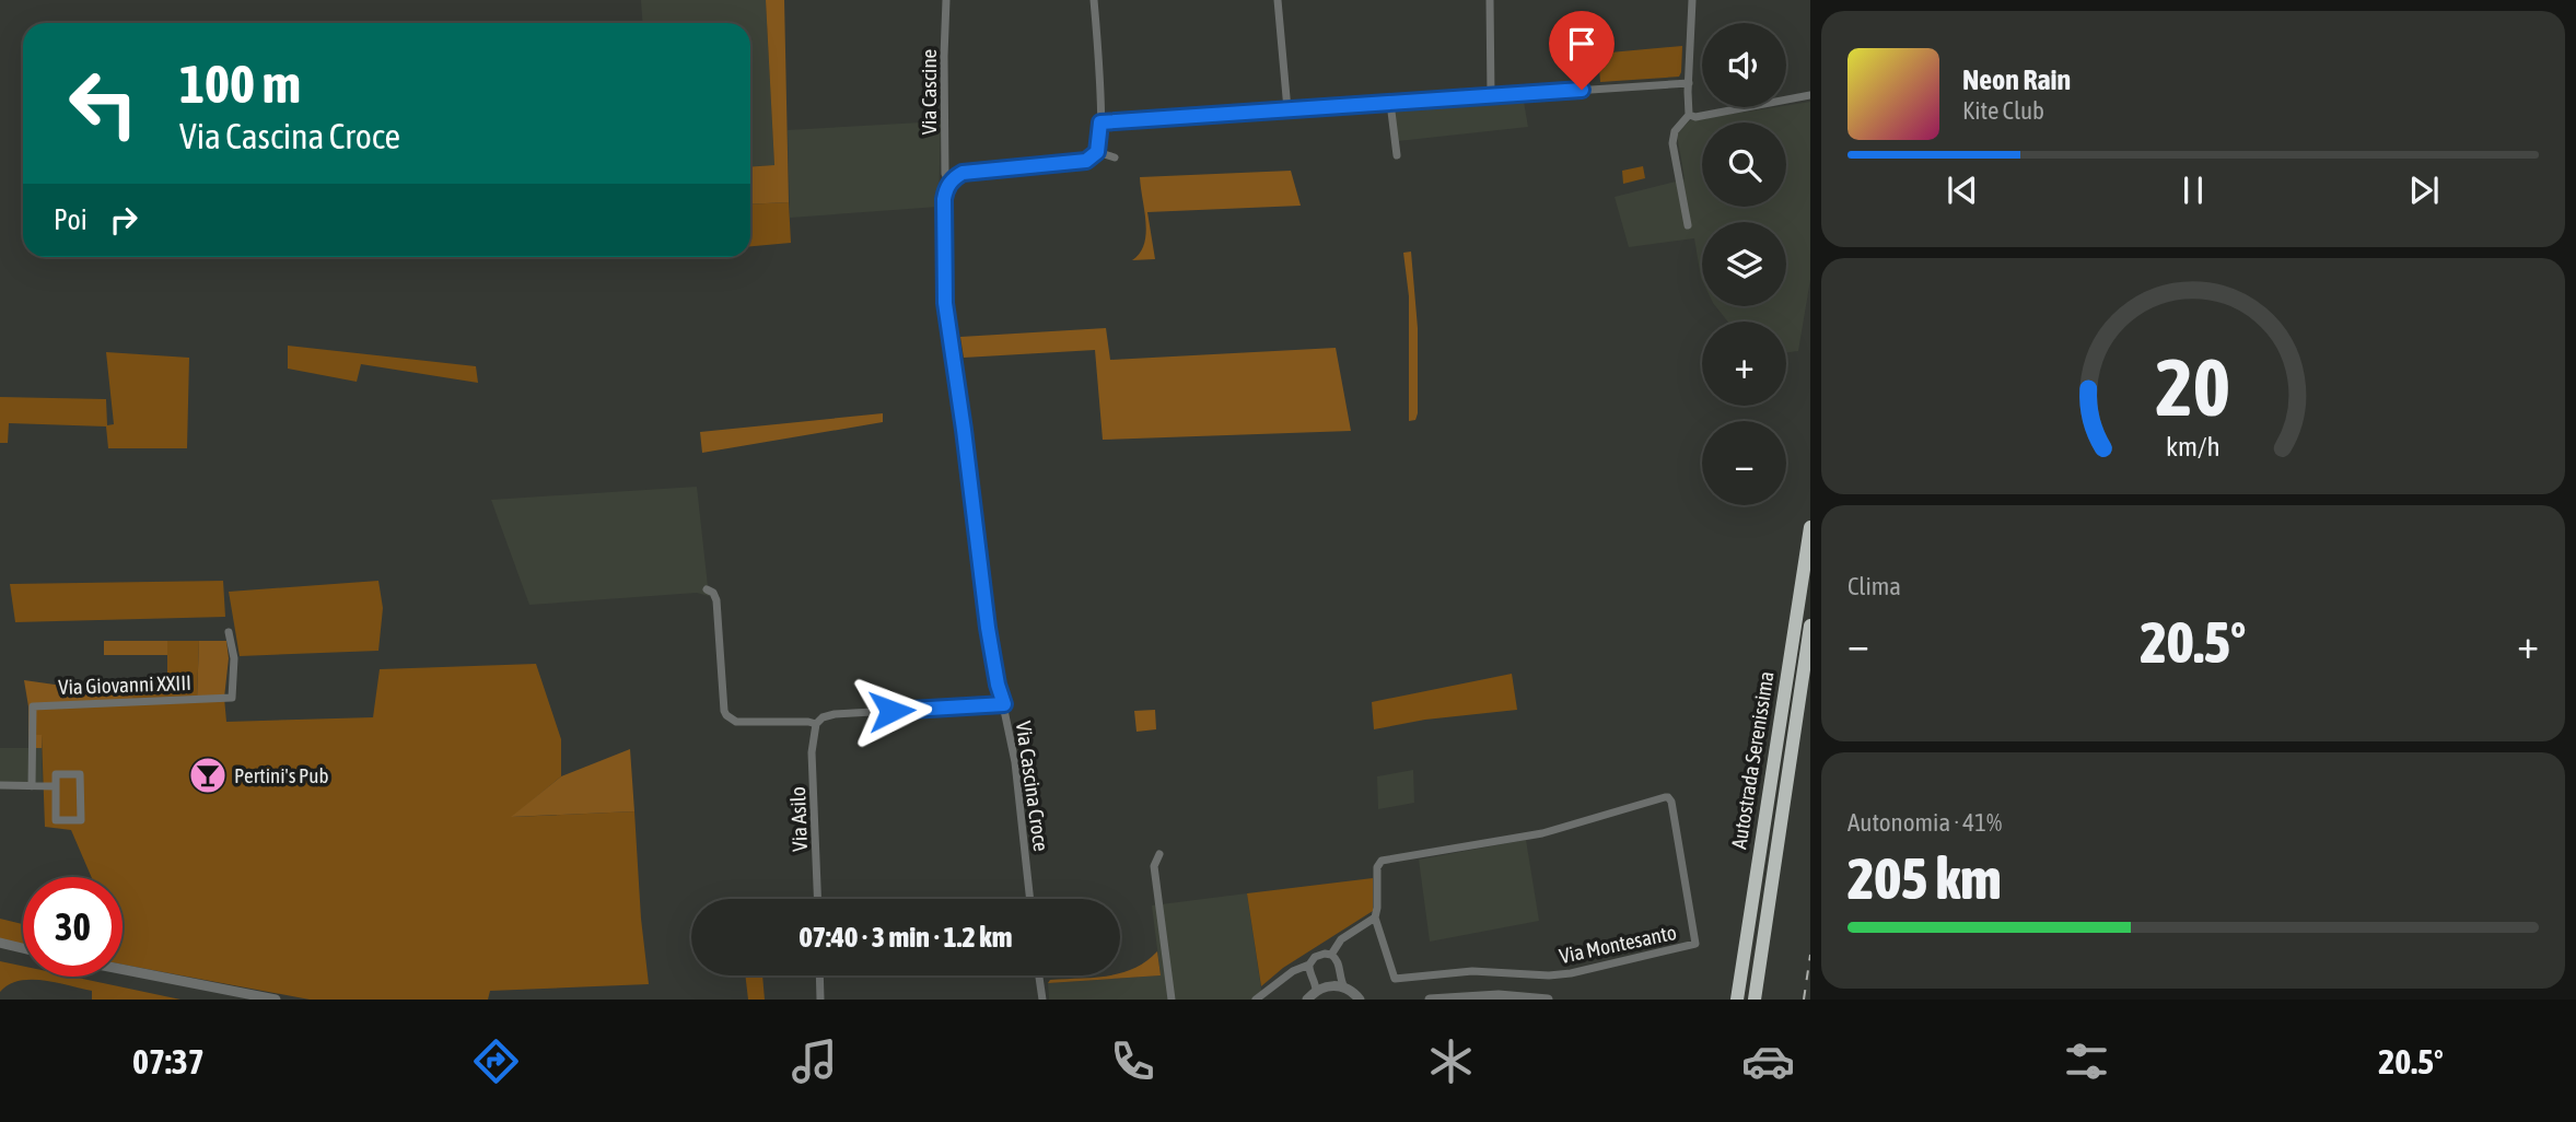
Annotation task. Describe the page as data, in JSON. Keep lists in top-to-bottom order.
{
  "streets": {
    "highway": ["Autostrada Serenissima"],
    "street": [
      "Via Cascine",
      "Via Giovanni XXIII",
      "Via Cascina Croce",
      "Via Asilo",
      "Via Montesanto"
    ]
  },
  "crossings": [
    ["Via Cascine", "Via Cascina Croce"]
  ],
  "places": {
    "bar": ["Pertini's Pub"]
  },
  "page": {
    "map_buttons": ["+", "−"],
    "turn": ["100 m", "Via Cascina Croce"],
    "song": ["Neon Rain", "Kite Club"],
    "then": "Poi",
    "tile": [
      "Clima",
      ["Autonomia · 41%", "205 km"]
    ],
    "heat": ["−", "20.5°", "+"],
    "limit": "30",
    "trip": "07:40 · 3 min · 1.2 km",
    "tabs": ["07:37", "20.5°"],
    "gauge": ["20", "km/h"]
  }
}
